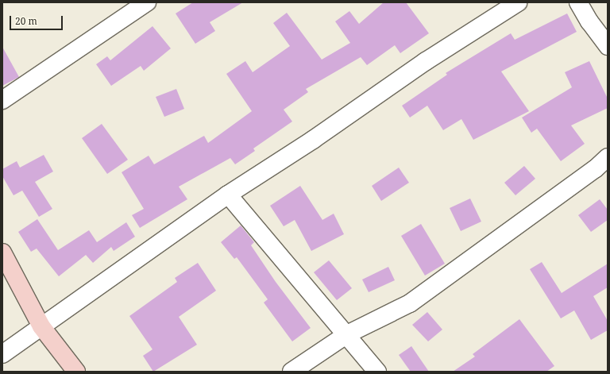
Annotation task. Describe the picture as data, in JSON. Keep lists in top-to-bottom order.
{
  "scale_bar": "20 m"
}
